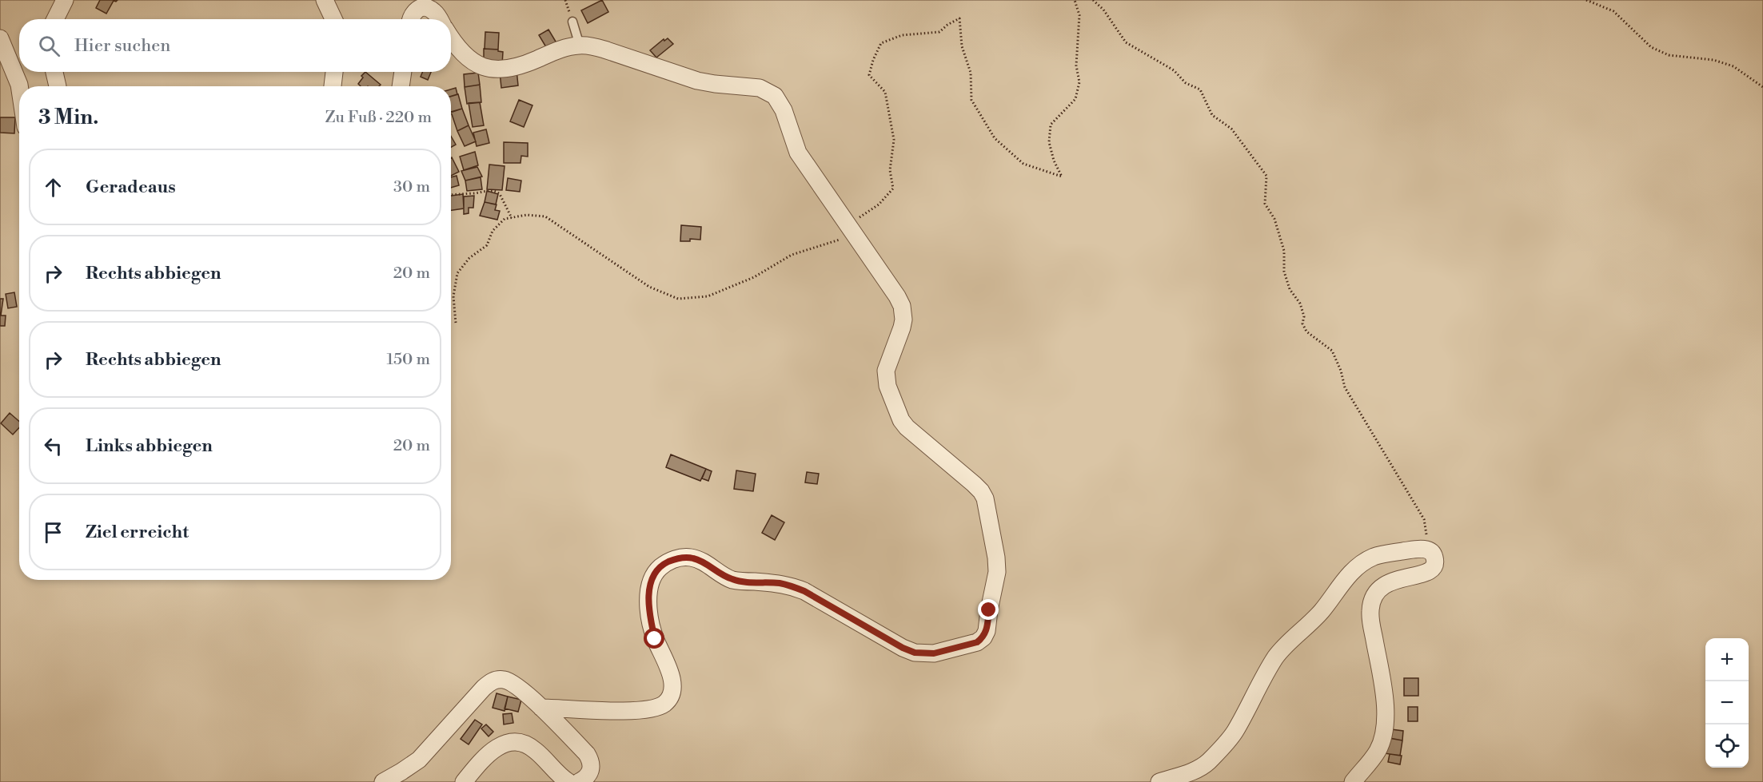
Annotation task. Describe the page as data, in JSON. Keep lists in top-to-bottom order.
{
  "page": {
    "search": "Hier suchen",
    "heading": ["3 Min.", "Zu Fuß · 220 m"],
    "list": [
      ["Geradeaus", "30 m"],
      ["Rechts abbiegen", "20 m"],
      ["Rechts abbiegen", "150 m"],
      ["Links abbiegen", "20 m"],
      "Ziel erreicht"
    ],
    "map_buttons": ["+", "−"]
  }
}
